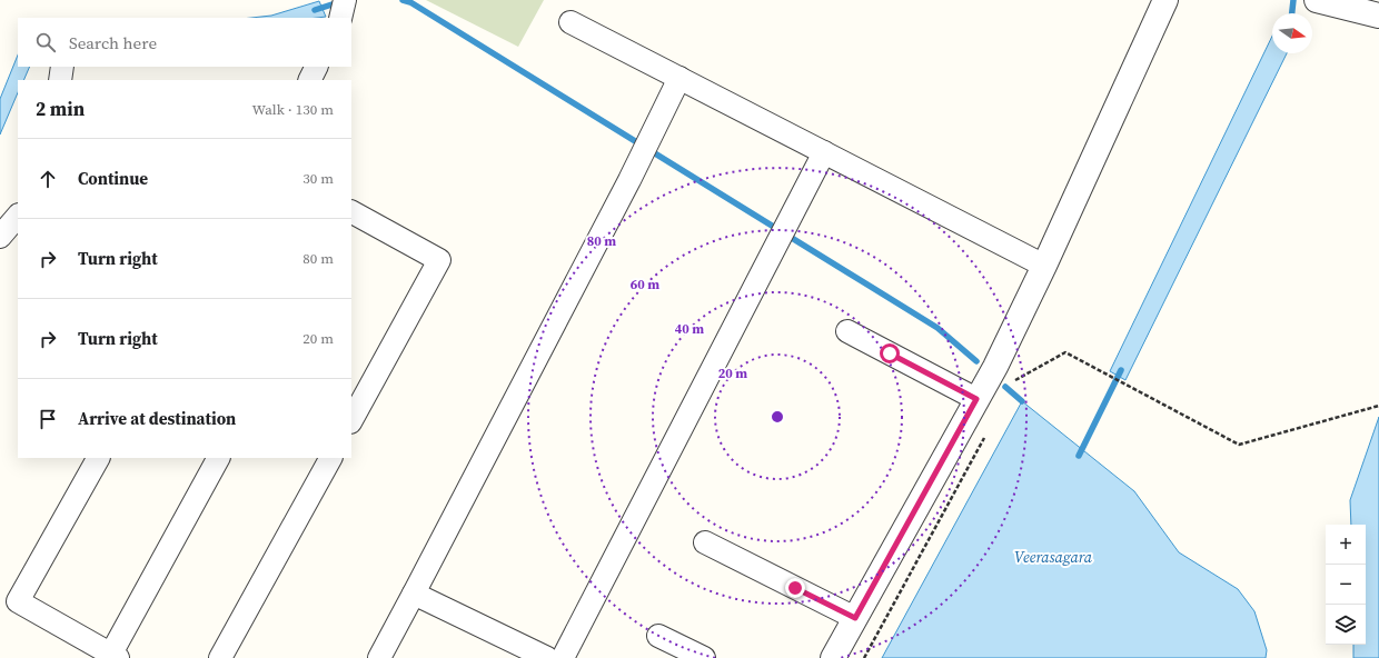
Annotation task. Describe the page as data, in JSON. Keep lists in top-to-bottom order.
{
  "water": ["Veerasagara"],
  "north": "right",
  "page": {
    "search": "Search here",
    "heading": ["2 min", "Walk · 130 m"],
    "list": [
      ["Continue", "30 m"],
      ["Turn right", "80 m"],
      ["Turn right", "20 m"],
      "Arrive at destination"
    ],
    "map_buttons": ["+", "−"]
  },
  "rings": [
    "80 m",
    "60 m",
    "40 m",
    "20 m"
  ]
}
